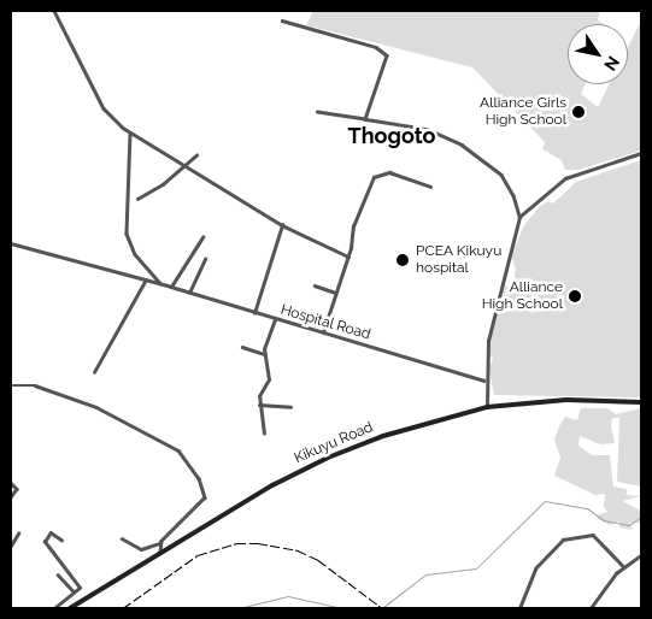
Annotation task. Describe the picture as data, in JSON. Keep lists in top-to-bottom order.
{
  "streets": {
    "main road": ["Kikuyu Road"],
    "street": ["Hospital Road"]
  },
  "districts": ["Thogoto"],
  "places": ["Alliance Girls High School", "PCEA Kikuyu hospital", "Alliance High School"],
  "north": "bottom right"
}
